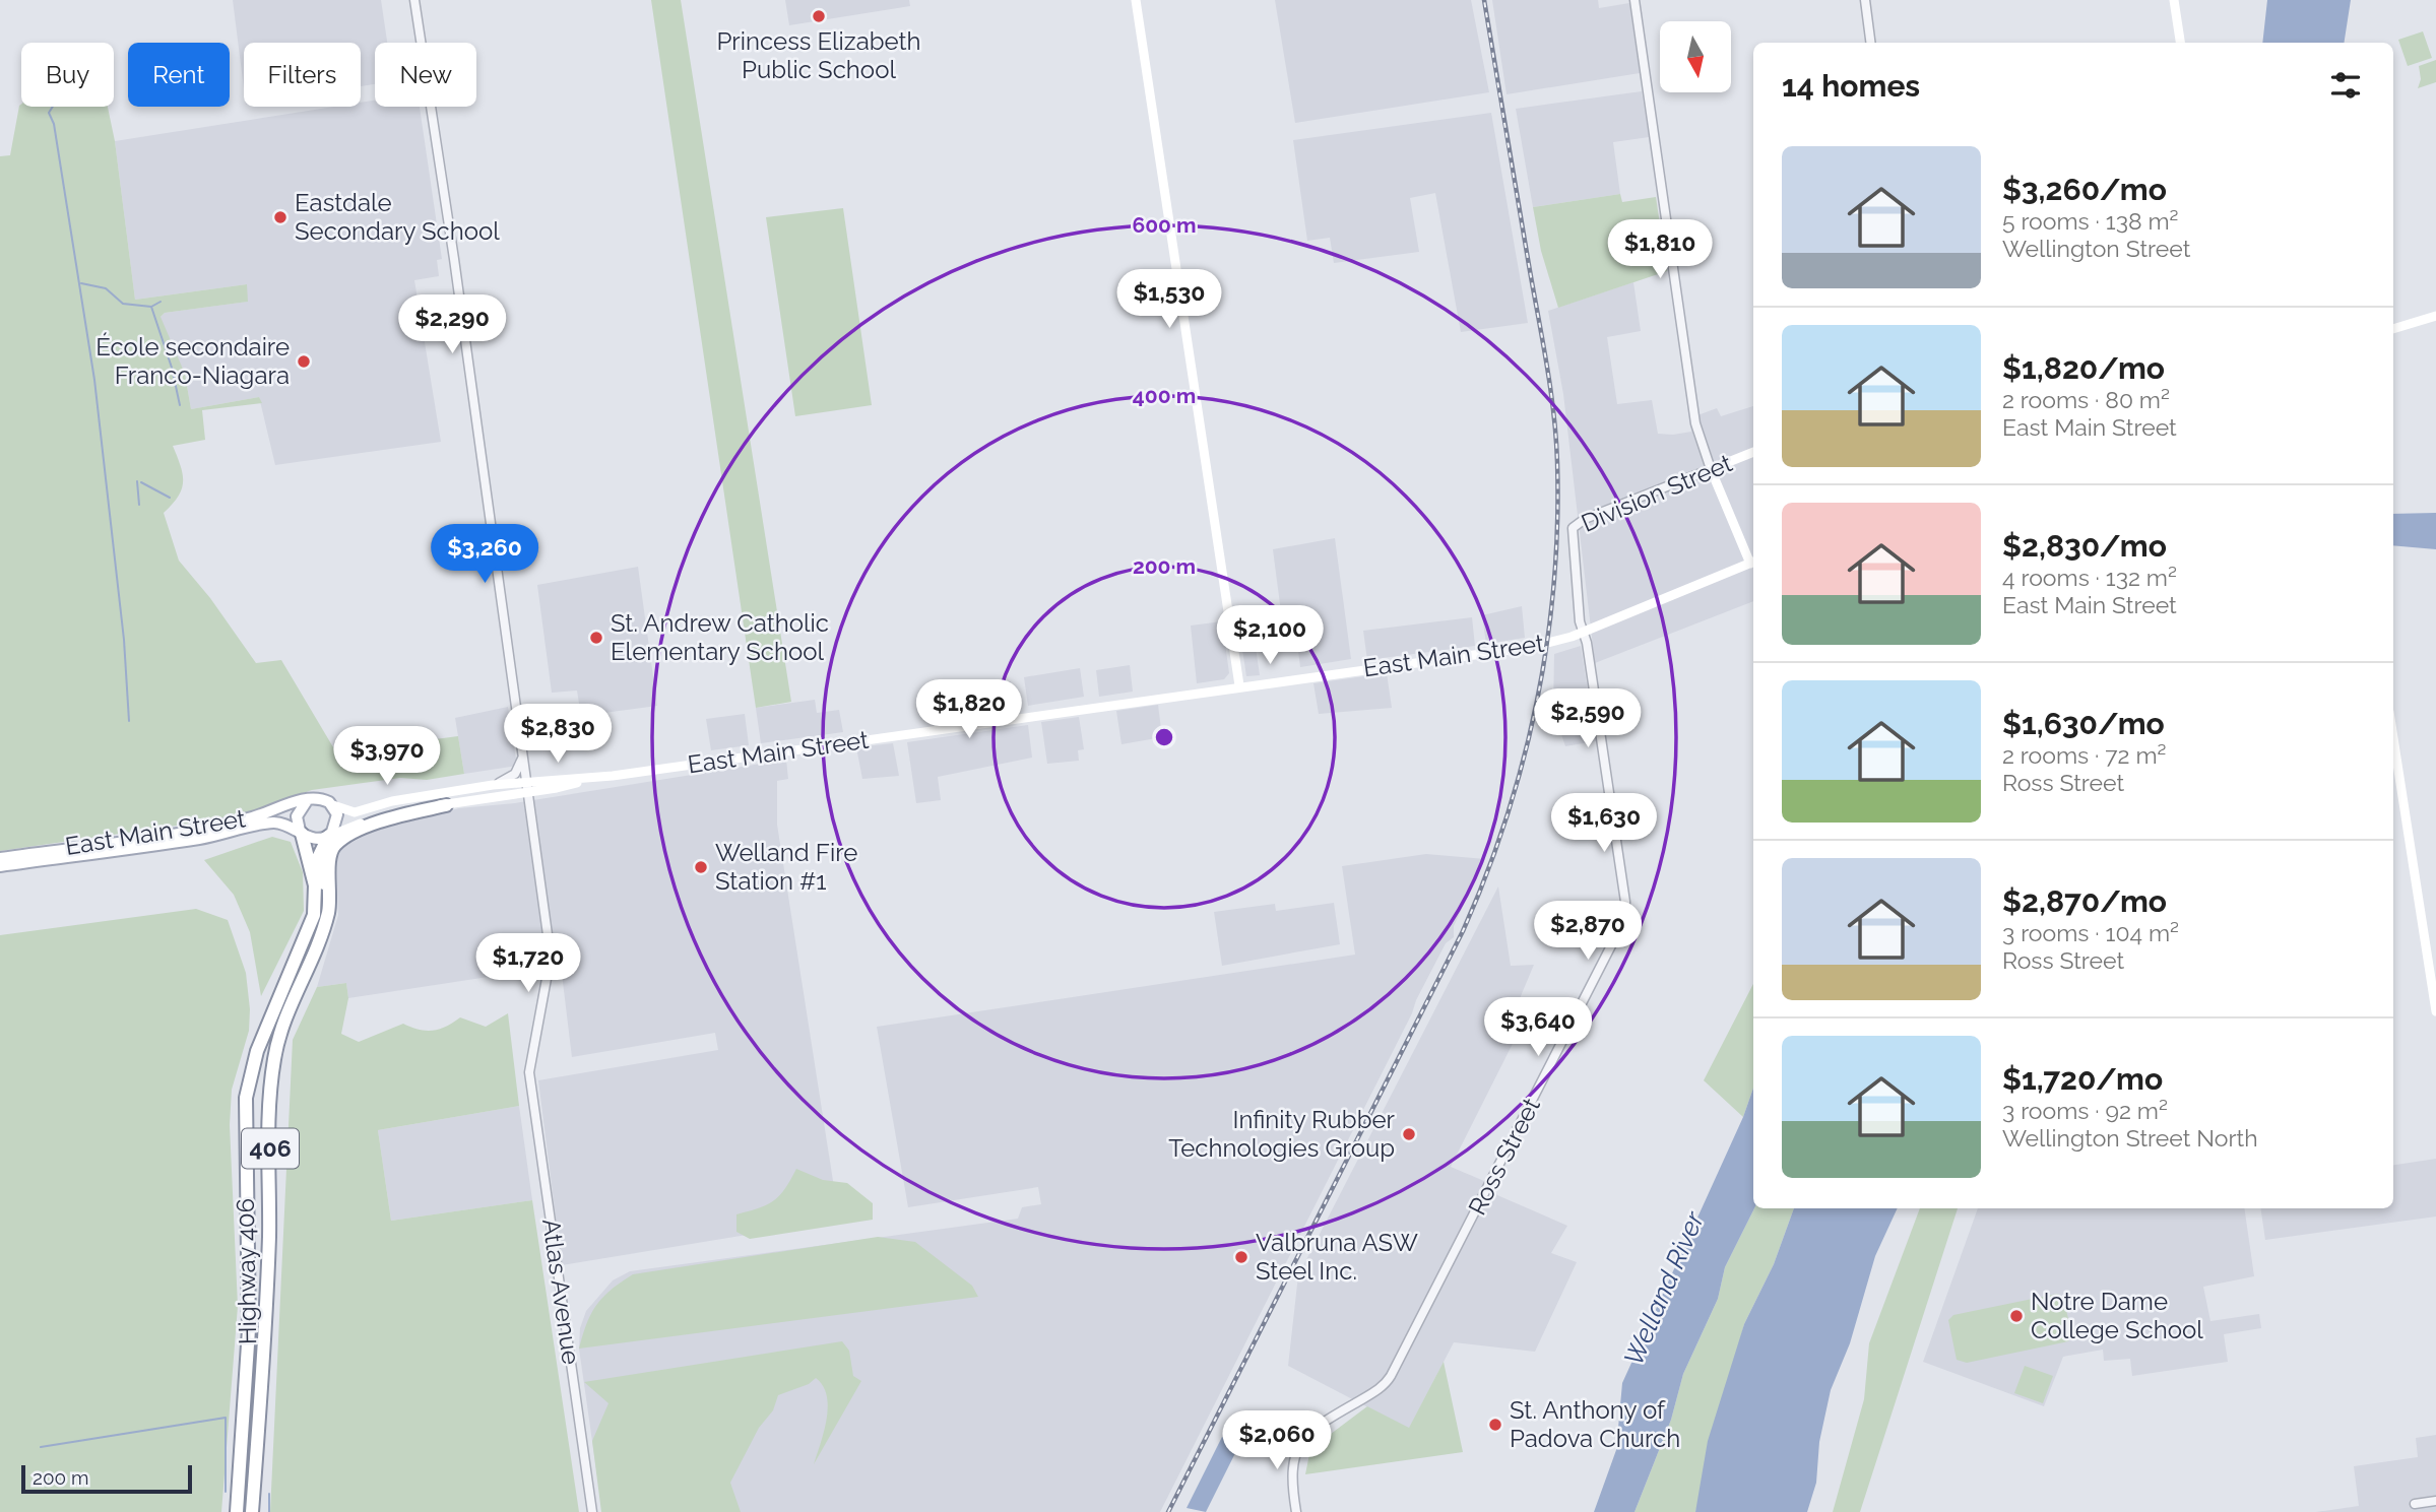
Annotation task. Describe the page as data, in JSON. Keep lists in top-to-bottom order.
{
  "streets": {
    "highway": ["406", "Highway 406"],
    "main road": ["Division Street", "East Main Street"],
    "street": ["Ross Street", "Atlas Avenue"]
  },
  "crossings": [
    ["Division Street", "East Main Street"],
    ["Division Street", "Ross Street"],
    ["East Main Street", "Ross Street"],
    ["East Main Street", "Highway 406"],
    ["East Main Street", "Atlas Avenue"]
  ],
  "water": ["Welland River"],
  "places": [
    "Princess Elizabeth Public School",
    "Eastdale Secondary School",
    "École secondaire Franco-Niagara",
    "St. Andrew Catholic Elementary School",
    "Welland Fire Station #1",
    "Infinity Rubber Technologies Group",
    "Valbruna ASW Steel Inc.",
    "Notre Dame College School",
    "St. Anthony of Padova Church"
  ],
  "scale_bar": "200 m",
  "north": "bottom",
  "page": {
    "chip": [
      "Buy",
      "Rent",
      "Filters",
      "New"
    ],
    "heading": "14 homes",
    "list": [
      {
        "name": "$3,260/mo",
        "note": "5 rooms · 138 m² · Wellington Street"
      },
      {
        "name": "$1,820/mo",
        "note": "2 rooms · 80 m² · East Main Street"
      },
      {
        "name": "$2,830/mo",
        "note": "4 rooms · 132 m² · East Main Street"
      },
      {
        "name": "$1,630/mo",
        "note": "2 rooms · 72 m² · Ross Street"
      },
      {
        "name": "$2,870/mo",
        "note": "3 rooms · 104 m² · Ross Street"
      },
      {
        "name": "$1,720/mo",
        "note": "3 rooms · 92 m² · Wellington Street North"
      }
    ],
    "price": [
      "$1,810",
      "$1,530",
      "$2,290",
      "$3,260",
      "$2,100",
      "$1,820",
      "$2,590",
      "$2,830",
      "$3,970",
      "$1,630",
      "$2,870",
      "$1,720",
      "$3,640",
      "$2,060"
    ],
    "scale": "200 m"
  },
  "rings": ["600 m", "400 m", "200 m"]
}
